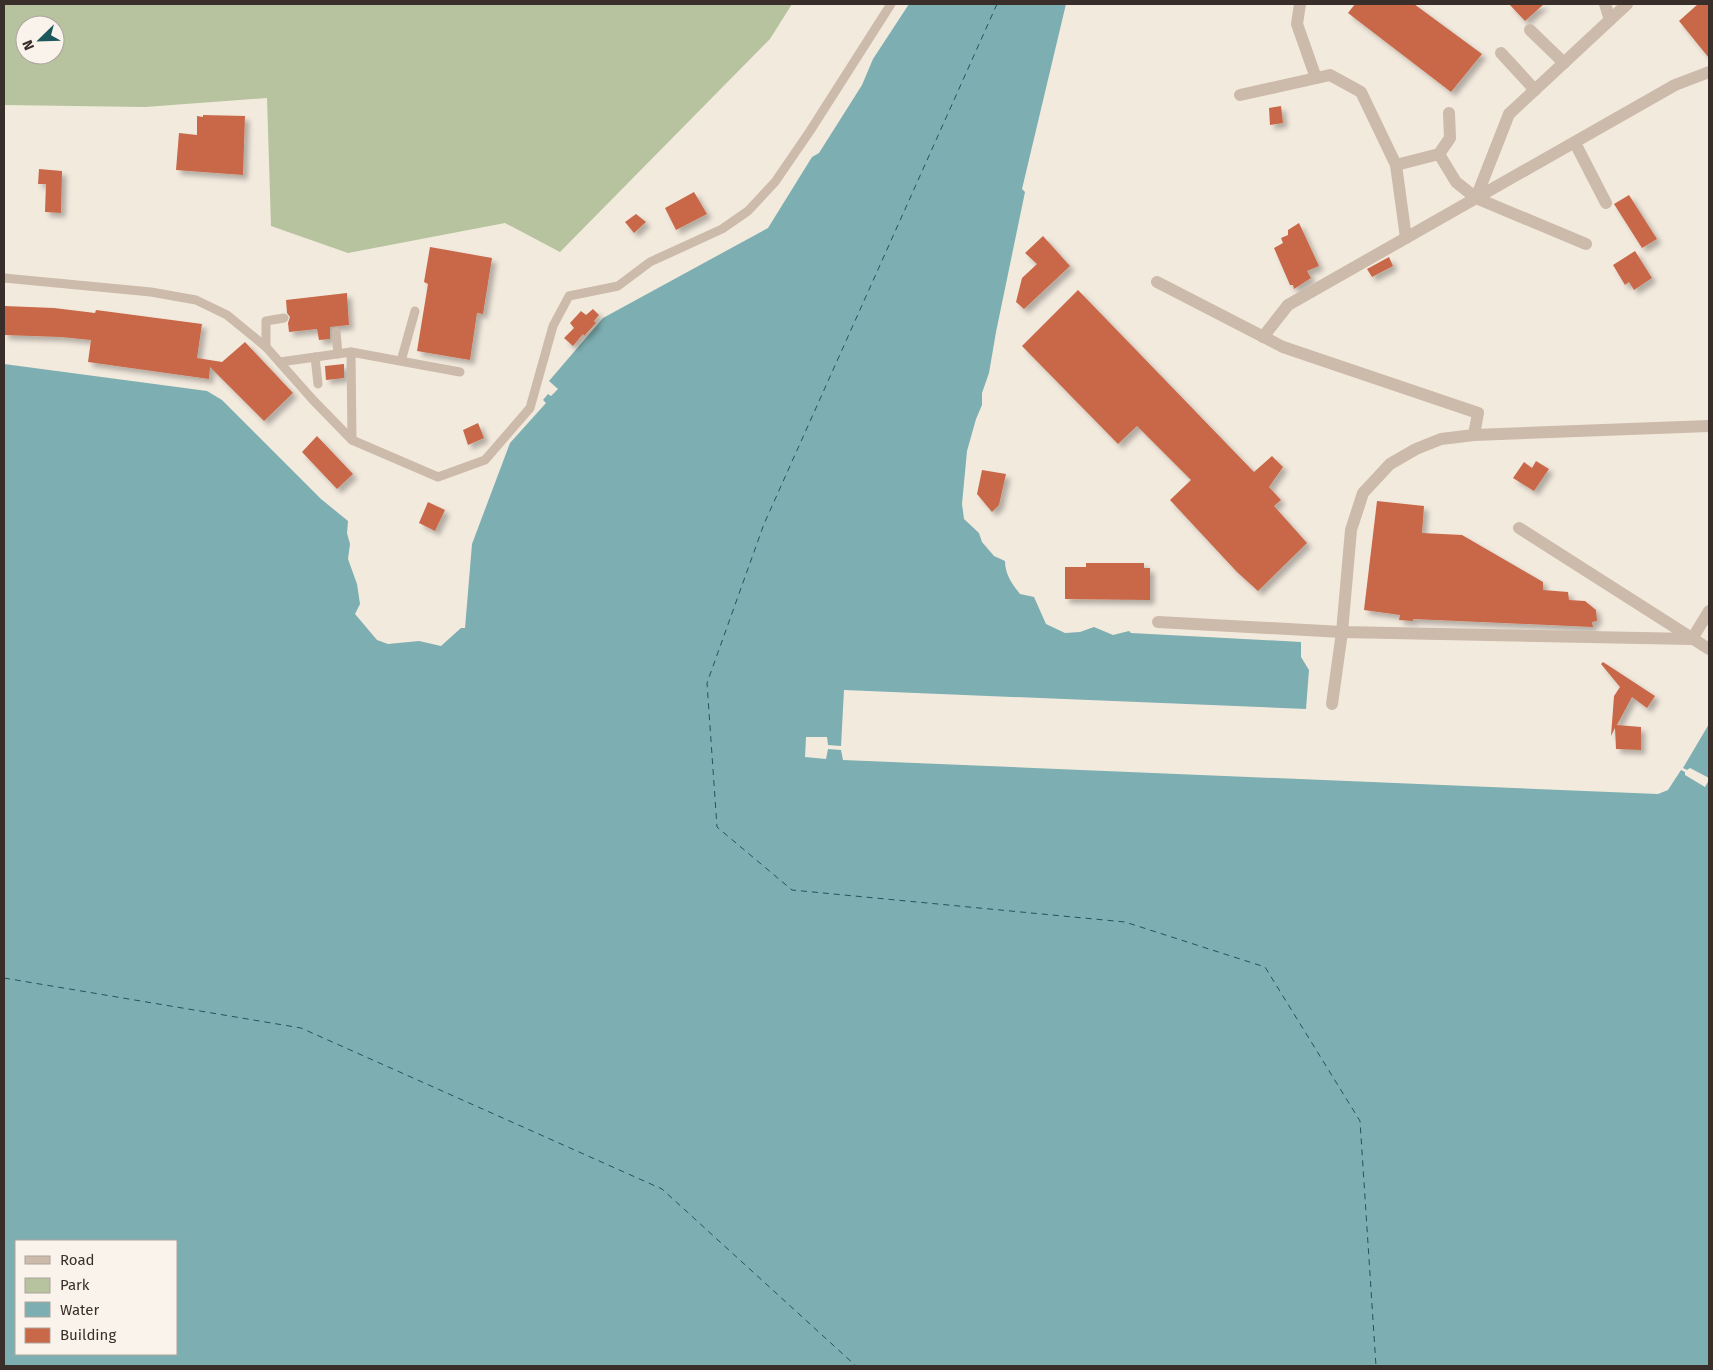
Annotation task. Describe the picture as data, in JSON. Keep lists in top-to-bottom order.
{
  "legend": [
    "Road",
    "Park",
    "Water",
    "Building"
  ],
  "north": "bottom left"
}
